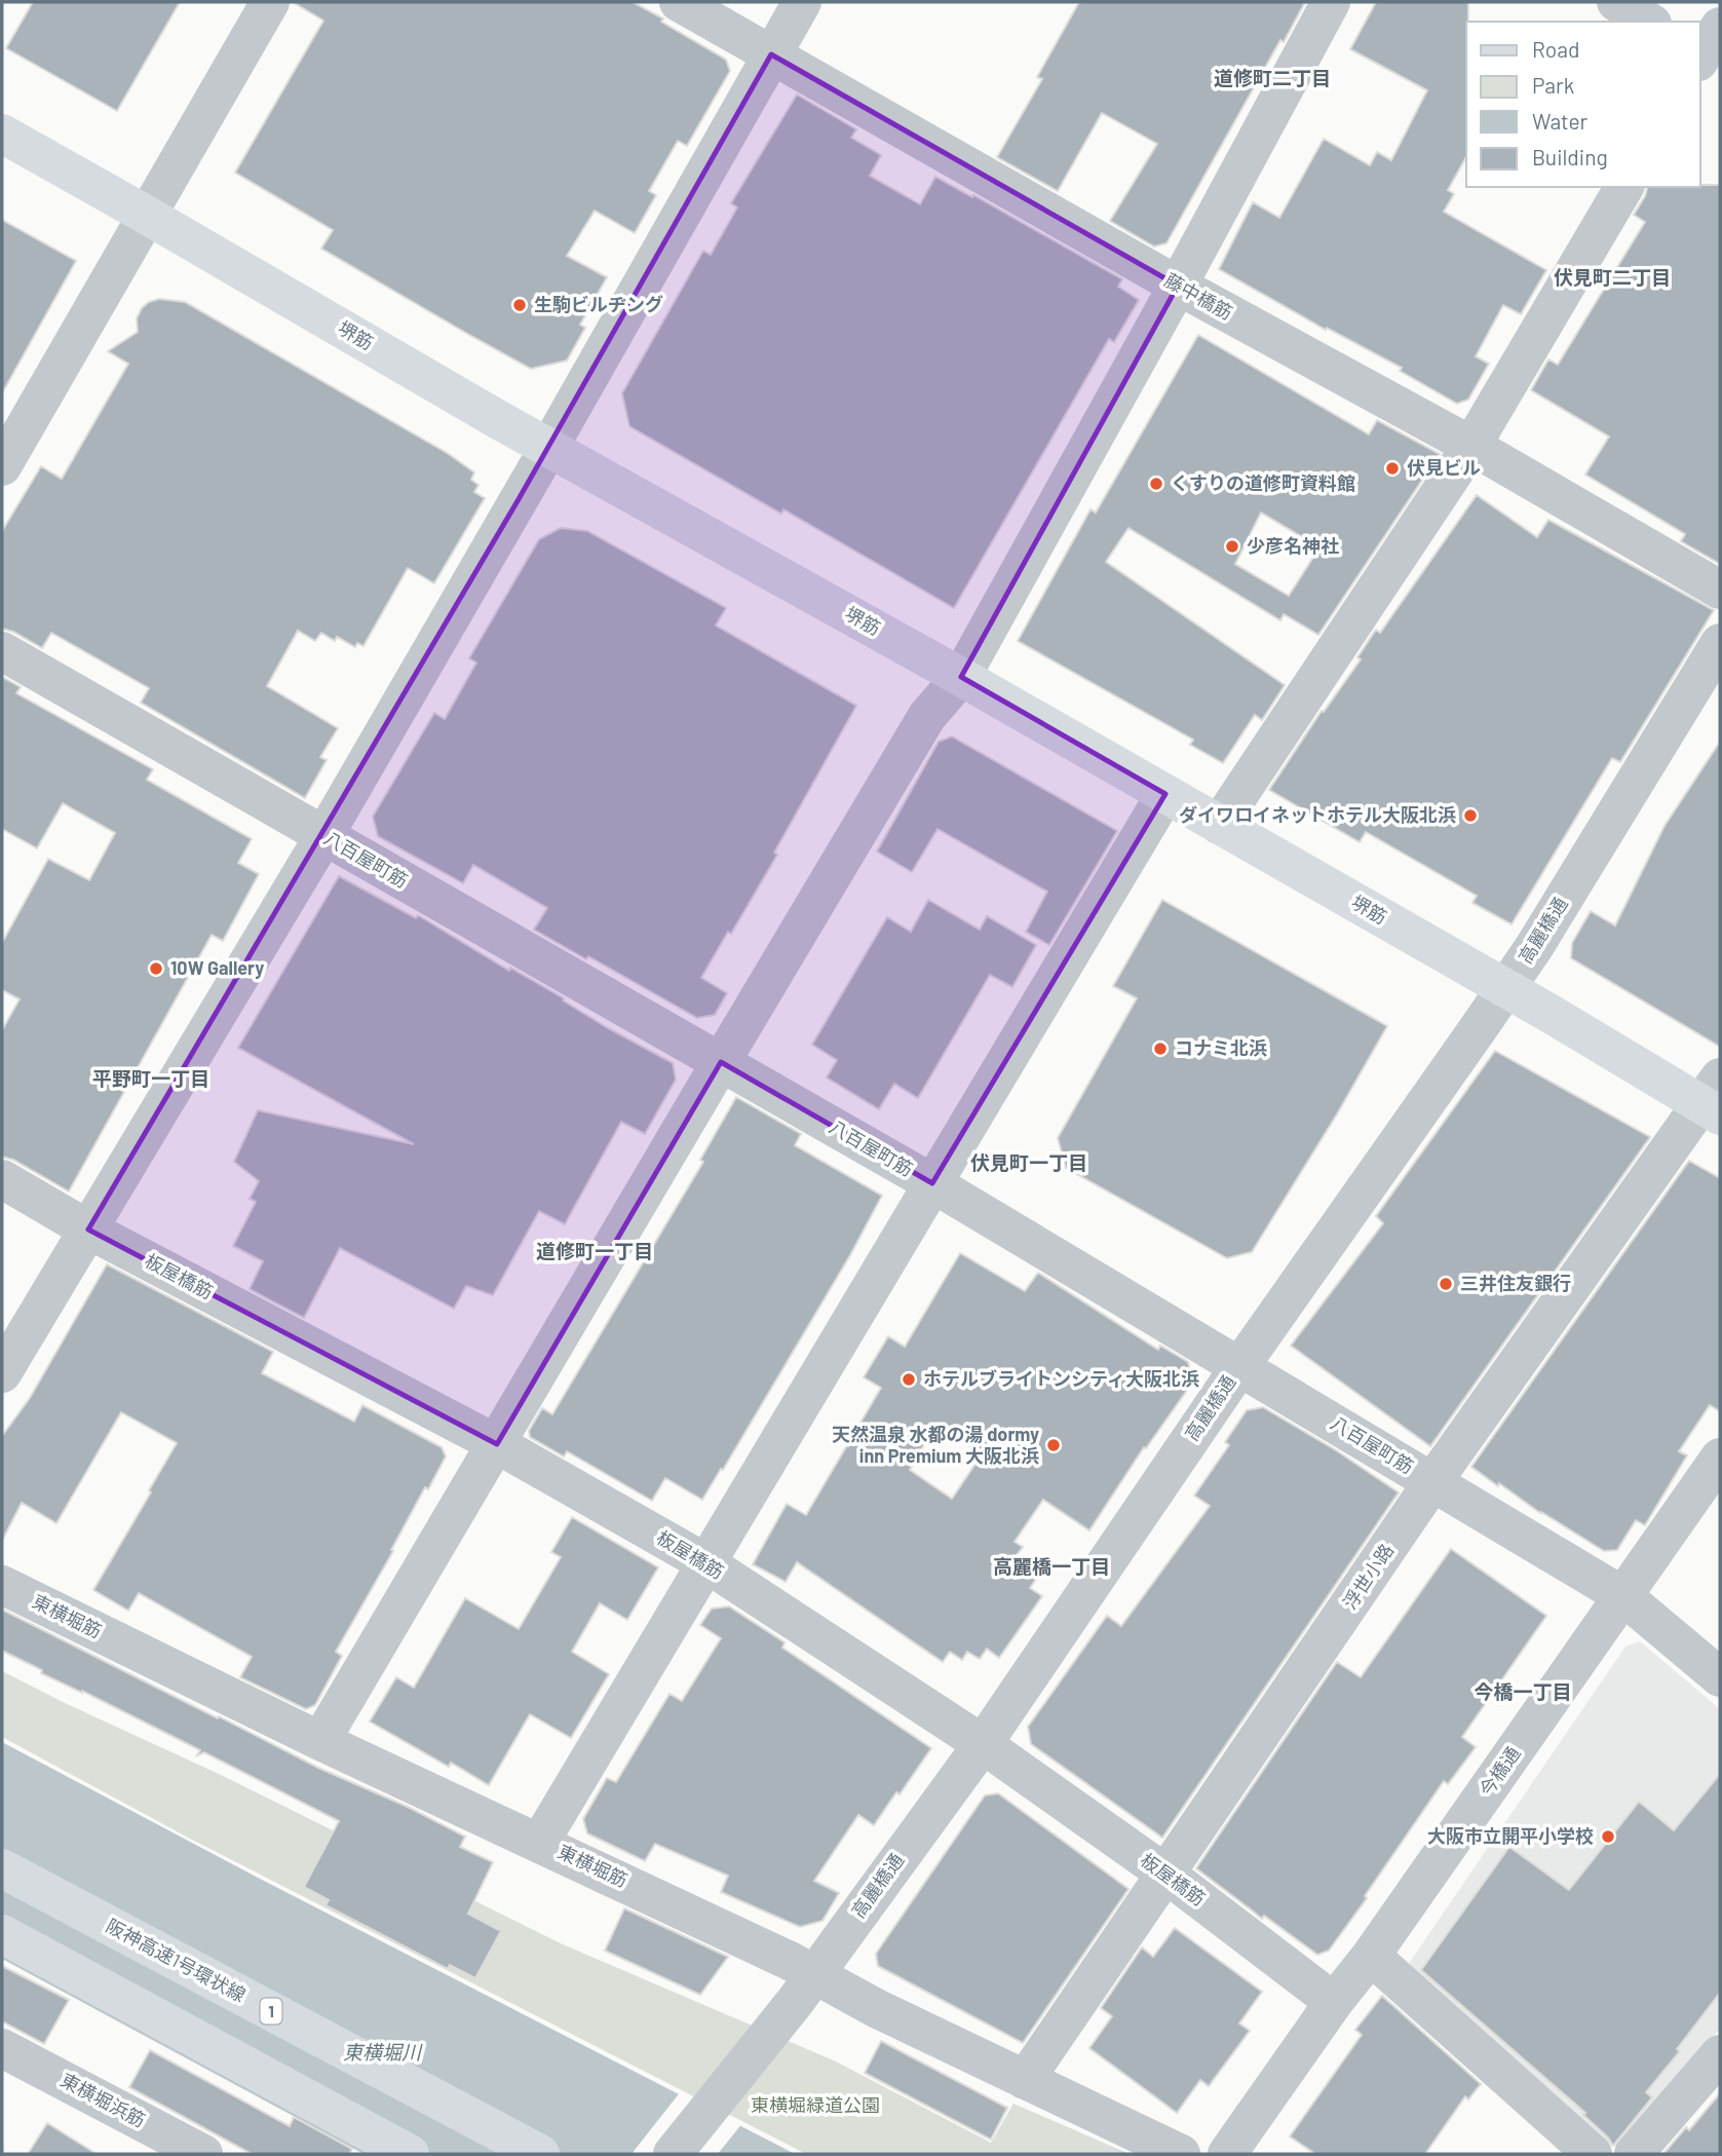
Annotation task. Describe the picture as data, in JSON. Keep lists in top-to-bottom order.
{
  "streets": {
    "main road": ["堺筋", "阪神高速1号環状線", "1"],
    "street": [
      "藤中橋筋",
      "八百屋町筋",
      "高麗橋通",
      "板屋橋筋",
      "浮世小路",
      "東横堀筋",
      "今橋通",
      "東横堀浜筋"
    ]
  },
  "crossings": [
    ["堺筋", "高麗橋通"],
    ["堺筋", "浮世小路"],
    ["八百屋町筋", "高麗橋通"],
    ["八百屋町筋", "浮世小路"],
    ["八百屋町筋", "今橋通"],
    ["高麗橋通", "板屋橋筋"],
    ["高麗橋通", "東横堀筋"],
    ["板屋橋筋", "浮世小路"],
    ["板屋橋筋", "今橋通"],
    ["浮世小路", "東横堀筋"]
  ],
  "districts": [
    "道修町二丁目",
    "伏見町二丁目",
    "平野町一丁目",
    "伏見町一丁目",
    "道修町一丁目",
    "高麗橋一丁目",
    "今橋一丁目"
  ],
  "water": ["東横堀川"],
  "parks": ["東横堀緑道公園"],
  "places": [
    "生駒ビルヂング",
    "伏見ビル",
    "くすりの道修町資料館",
    "少彦名神社",
    "ダイワロイネットホテル大阪北浜",
    "10W Gallery",
    "コナミ北浜",
    "三井住友銀行",
    "ホテルブライトンシティ大阪北浜",
    "天然温泉 水都の湯 dormy inn Premium 大阪北浜",
    "大阪市立開平小学校"
  ],
  "legend": [
    "Road",
    "Park",
    "Water",
    "Building"
  ]
}
